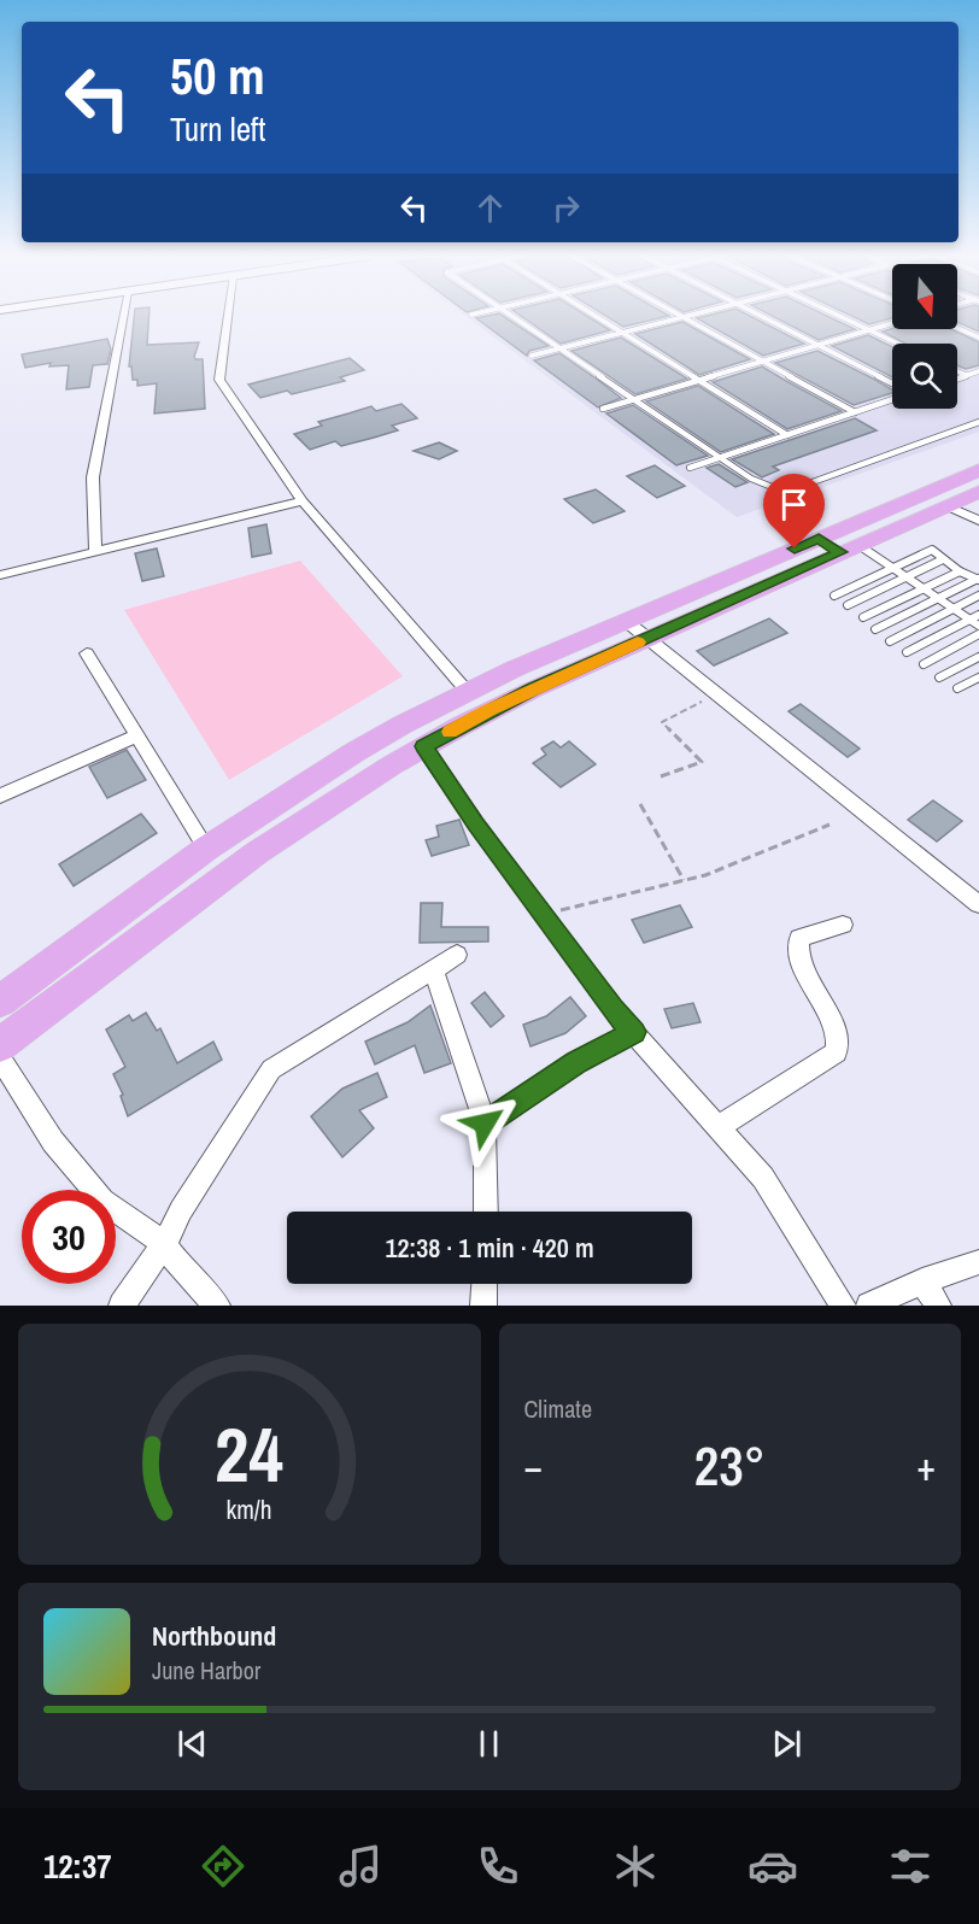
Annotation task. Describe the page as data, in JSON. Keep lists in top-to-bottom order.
{
  "north": "bottom",
  "page": {
    "turn": ["50 m", "Turn left"],
    "limit": "30",
    "trip": "12:38 · 1 min · 420 m",
    "tile": "Climate",
    "heat": ["−", "23°", "+"],
    "song": ["Northbound", "June Harbor"],
    "tabs": "12:37",
    "gauge": ["24", "km/h"]
  }
}
